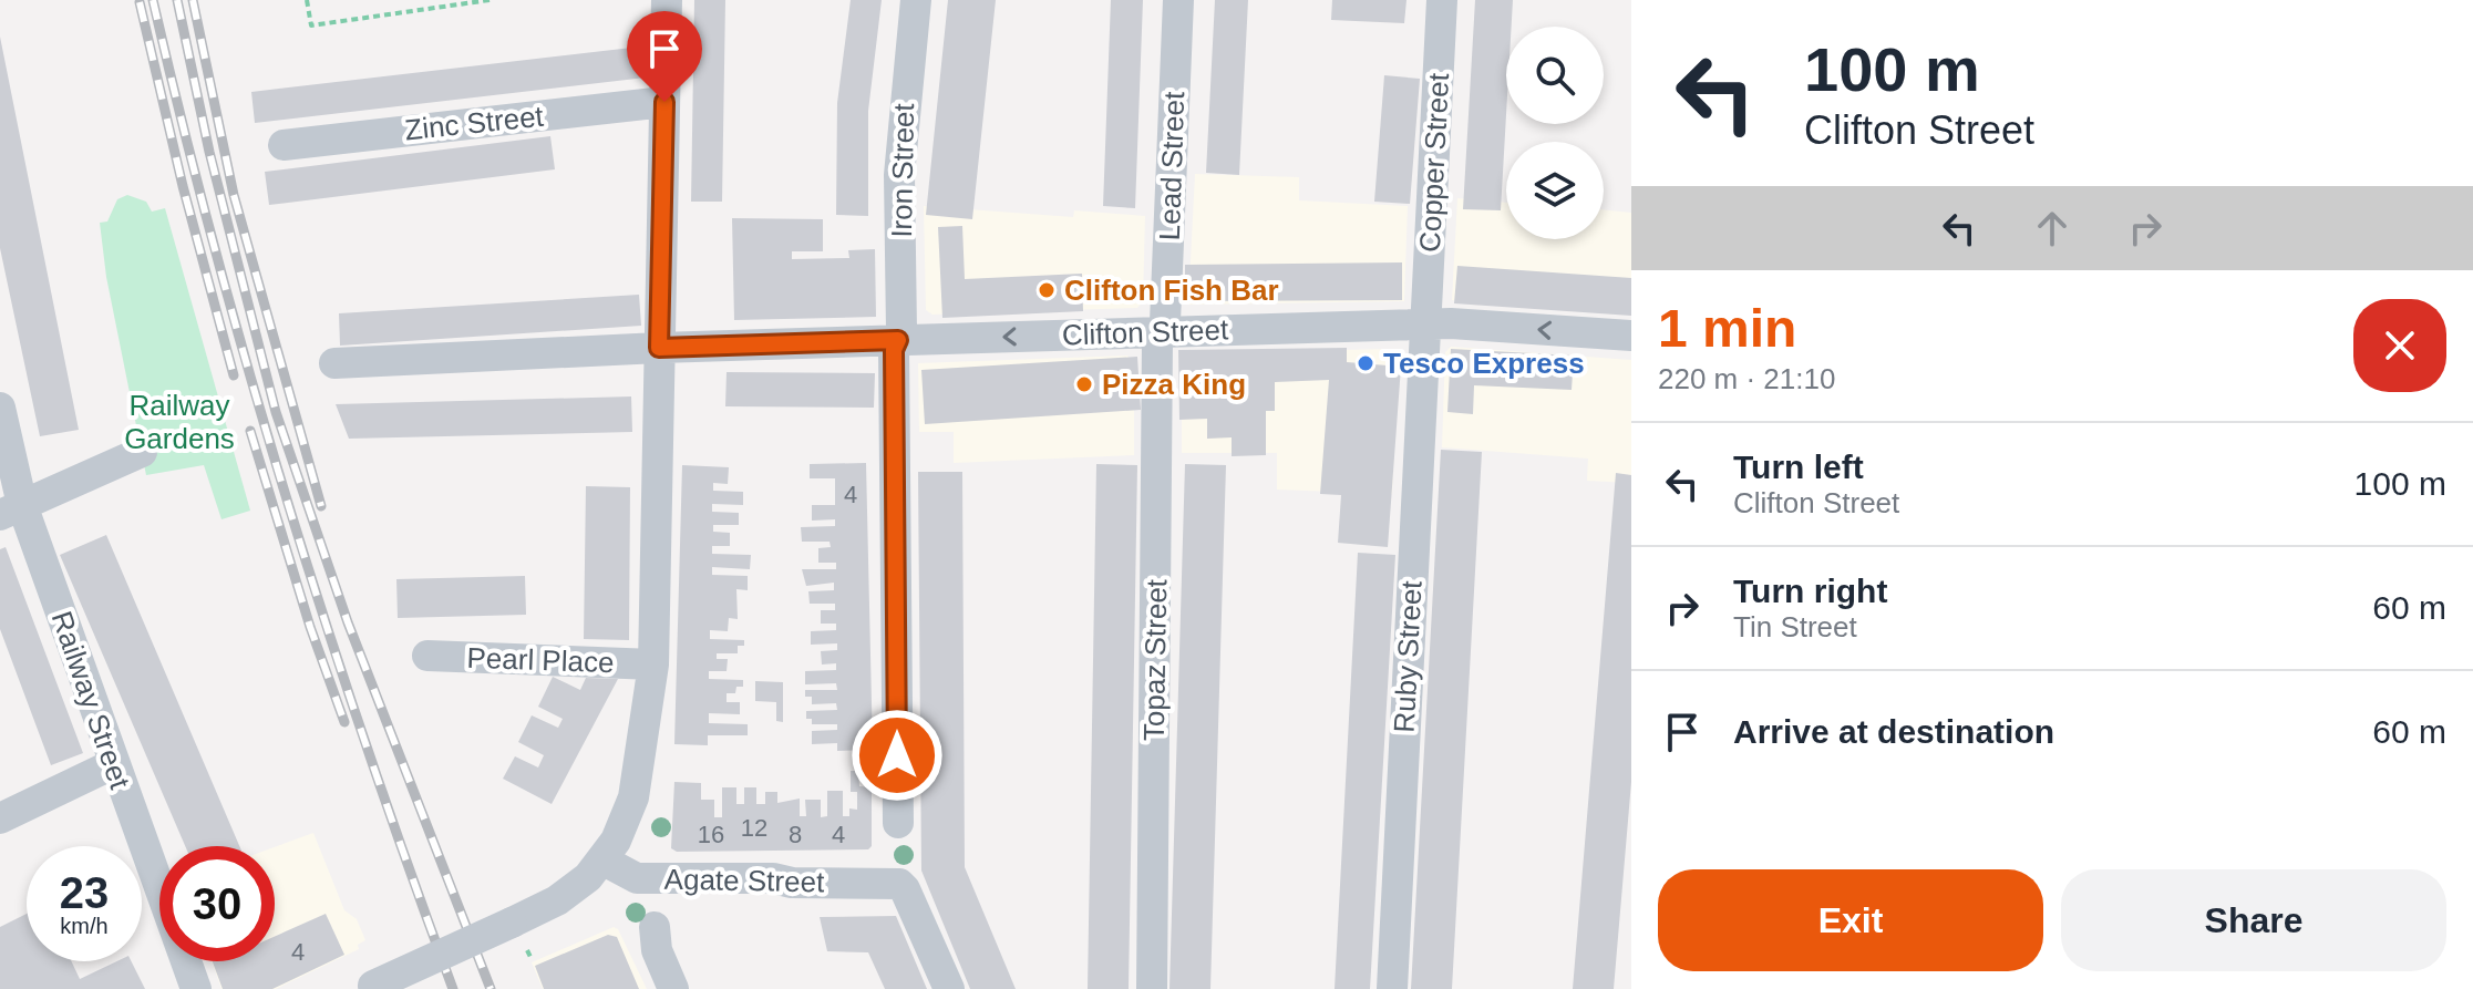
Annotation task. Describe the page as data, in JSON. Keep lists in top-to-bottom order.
{
  "streets": {
    "street": [
      "Zinc Street",
      "Copper Street",
      "Lead Street",
      "Iron Street",
      "Clifton Street",
      "Ruby Street",
      "Pearl Place",
      "Topaz Street",
      "Railway Street",
      "Agate Street"
    ]
  },
  "crossings": [
    ["Copper Street", "Clifton Street"],
    ["Copper Street", "Ruby Street"],
    ["Lead Street", "Clifton Street"],
    ["Lead Street", "Topaz Street"],
    ["Iron Street", "Clifton Street"],
    ["Clifton Street", "Ruby Street"],
    ["Clifton Street", "Topaz Street"]
  ],
  "one_way": ["Clifton Street"],
  "parks": ["Railway Gardens"],
  "places": ["Clifton Fish Bar", "Tesco Express", "Pizza King"],
  "house_numbers": [
    "4",
    "12",
    "16",
    "8",
    "4",
    "4"
  ],
  "page": {
    "turn": ["100 m", "Clifton Street"],
    "heading": ["1 min", "220 m · 21:10"],
    "list": [
      {
        "name": "Turn left",
        "note": "Clifton Street",
        "value": "100 m"
      },
      {
        "name": "Turn right",
        "note": "Tin Street",
        "value": "60 m"
      },
      {
        "name": "Arrive at destination",
        "value": "60 m"
      }
    ],
    "speed": "23 km/h",
    "limit": "30",
    "buttons": ["Exit", "Share"]
  }
}
